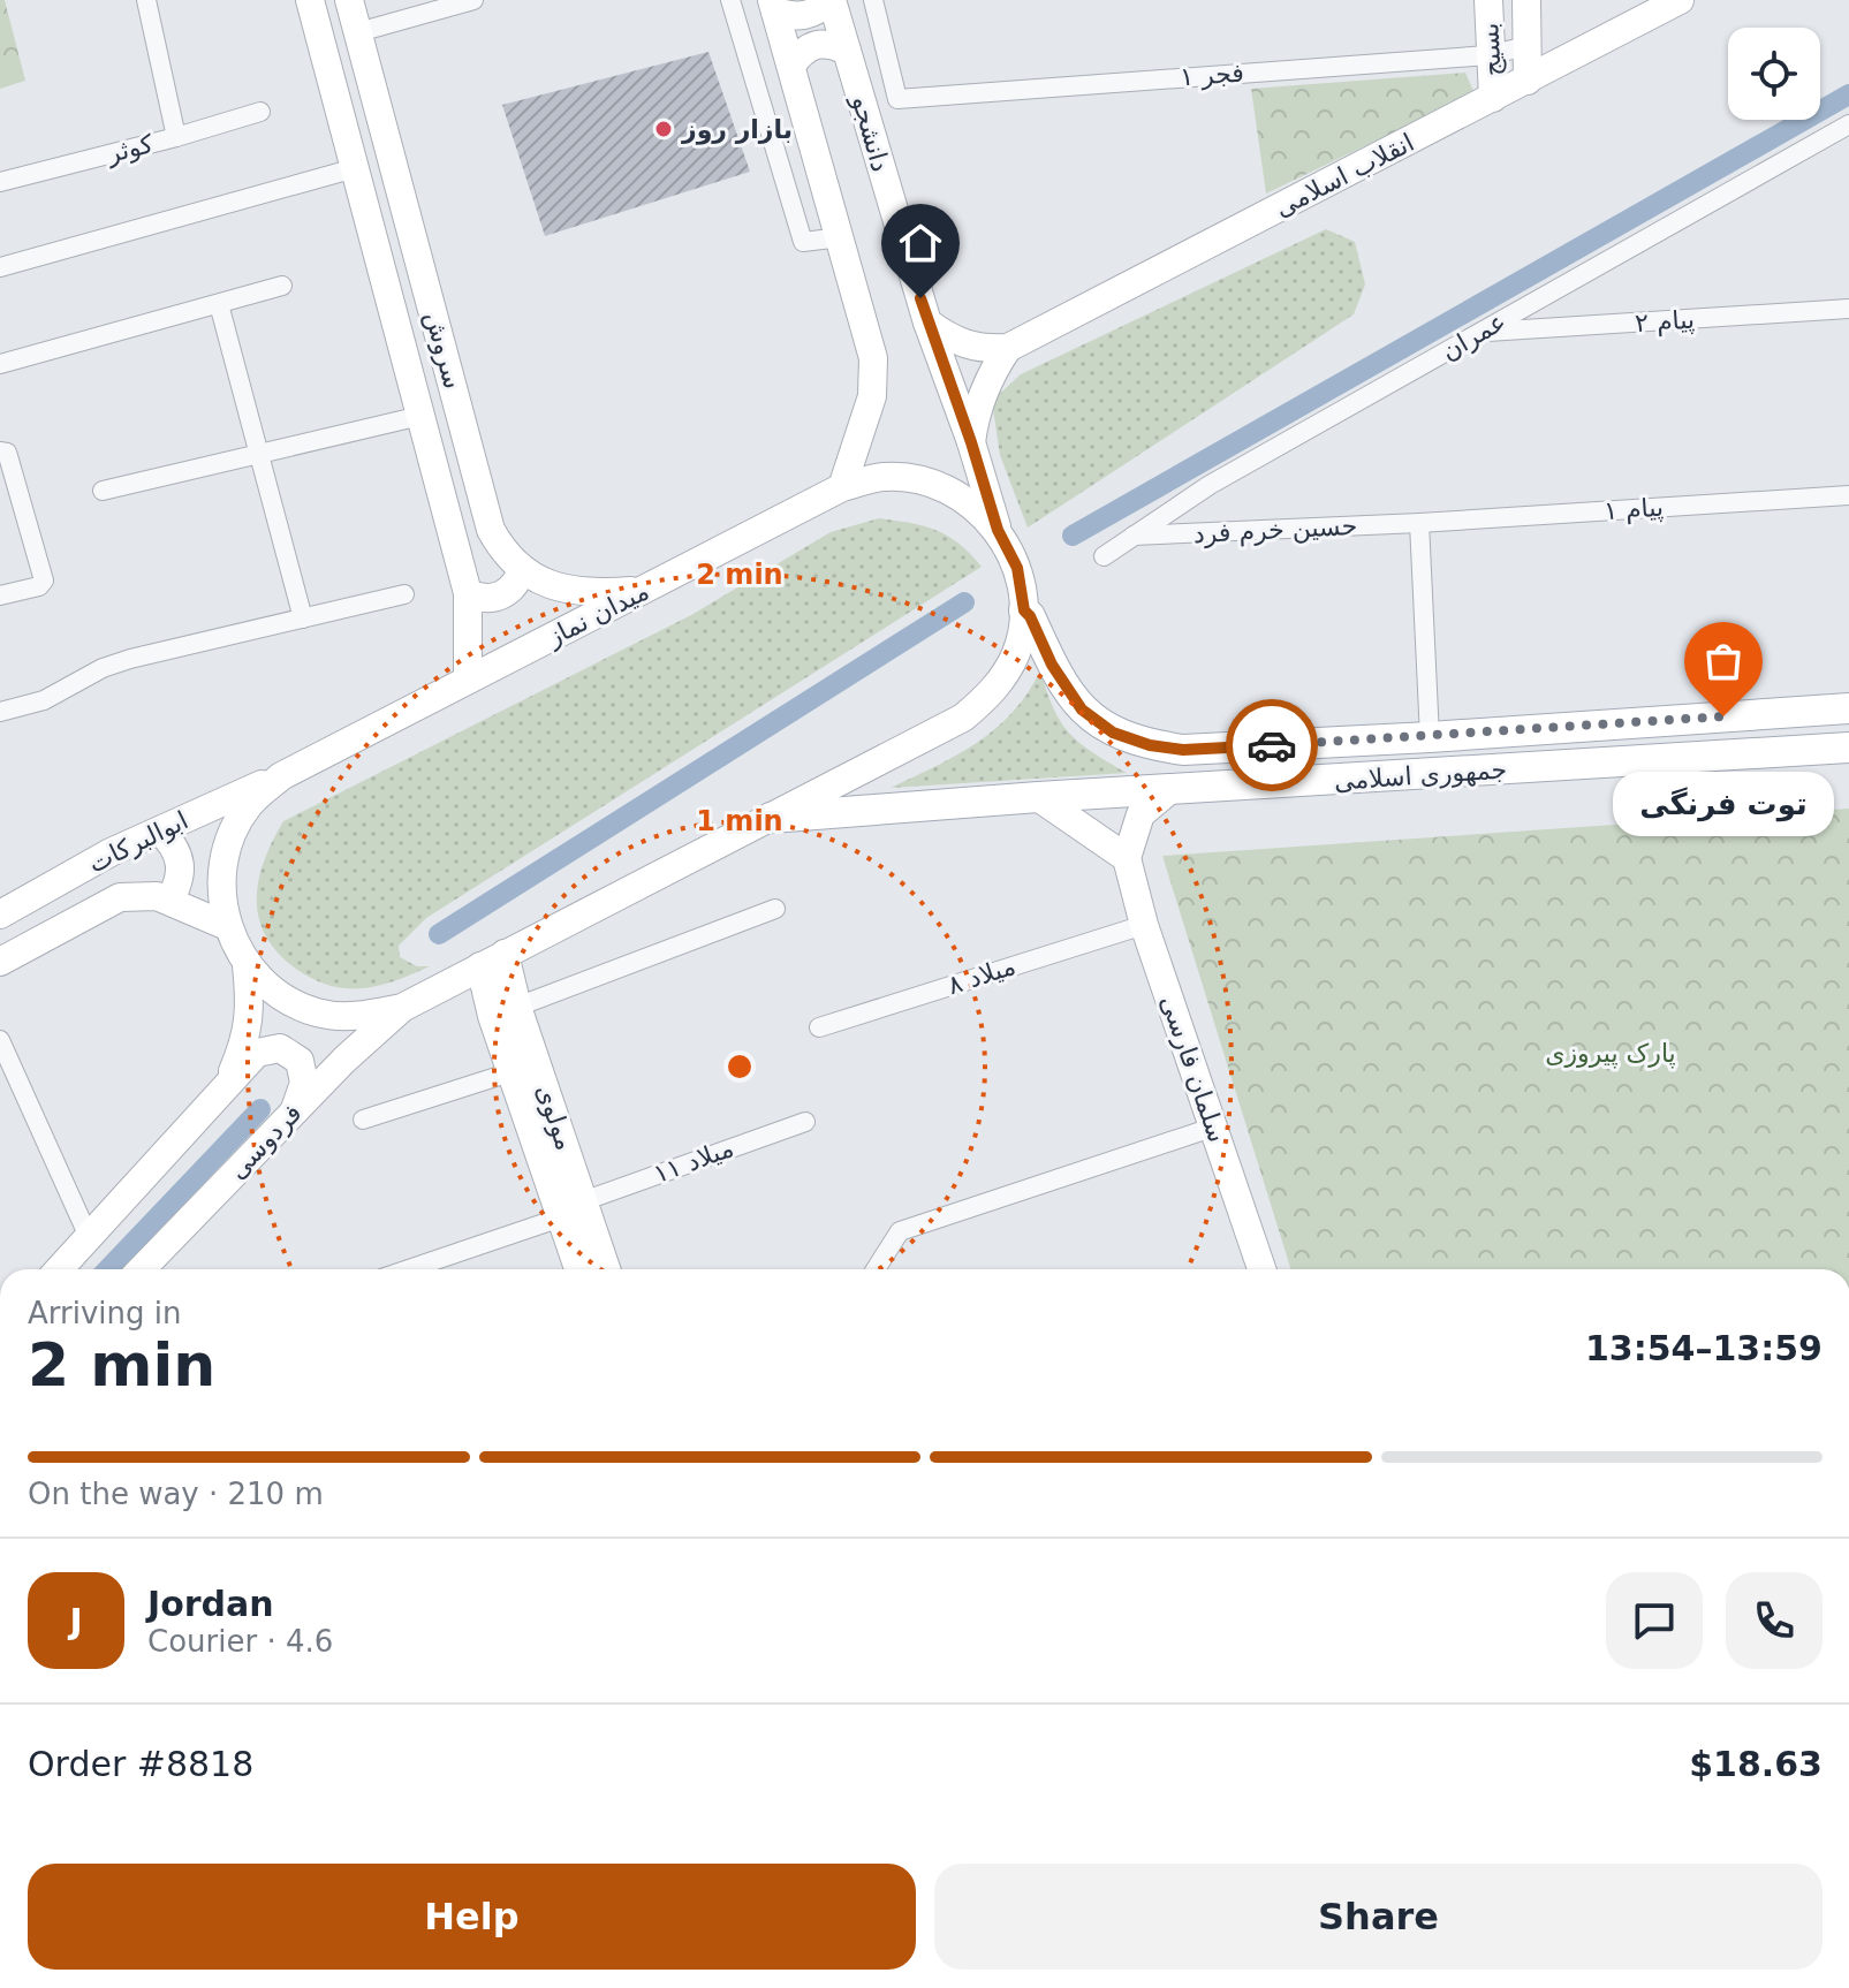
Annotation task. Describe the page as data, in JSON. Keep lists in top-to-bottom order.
{
  "streets": {
    "main road": ["جمهوری اسلامی"],
    "street": [
      "بسیج",
      "فجر ۱",
      "دانشجو",
      "کوثر",
      "انقلاب اسلامی",
      "پیام ۲",
      "عمران",
      "سروش",
      "پیام ۱",
      "حسین خرم فرد",
      "میدان نماز",
      "ابوالبرکات",
      "میلاد ۸",
      "سلمان فارسی",
      "مولوی",
      "فردوسی",
      "میلاد ۱۱"
    ]
  },
  "crossings": [
    ["بسیج", "فجر ۱"],
    ["بسیج", "انقلاب اسلامی"],
    ["دانشجو", "میدان نماز"],
    ["پیام ۲", "عمران"],
    ["عمران", "حسین خرم فرد"],
    ["سروش", "میدان نماز"],
    ["پیام ۱", "حسین خرم فرد"],
    ["میدان نماز", "جمهوری اسلامی"],
    ["میدان نماز", "ابوالبرکات"],
    ["میدان نماز", "مولوی"],
    ["میدان نماز", "فردوسی"],
    ["میلاد ۸", "سلمان فارسی"],
    ["مولوی", "میلاد ۱۱"]
  ],
  "parks": ["پارک پیروزی"],
  "places": ["بازار روز", "توت فرنگی"],
  "page": {
    "bubble": "توت فرنگی",
    "heading": ["2 min", "Arriving in", "13:54–13:59"],
    "panel": [
      "Jordan",
      "Courier · 4.6",
      "Order #8818",
      "$18.63"
    ],
    "bar": "On the way · 210 m",
    "round": "J",
    "buttons": ["Help", "Share"]
  },
  "rings": ["2 min", "1 min"]
}
